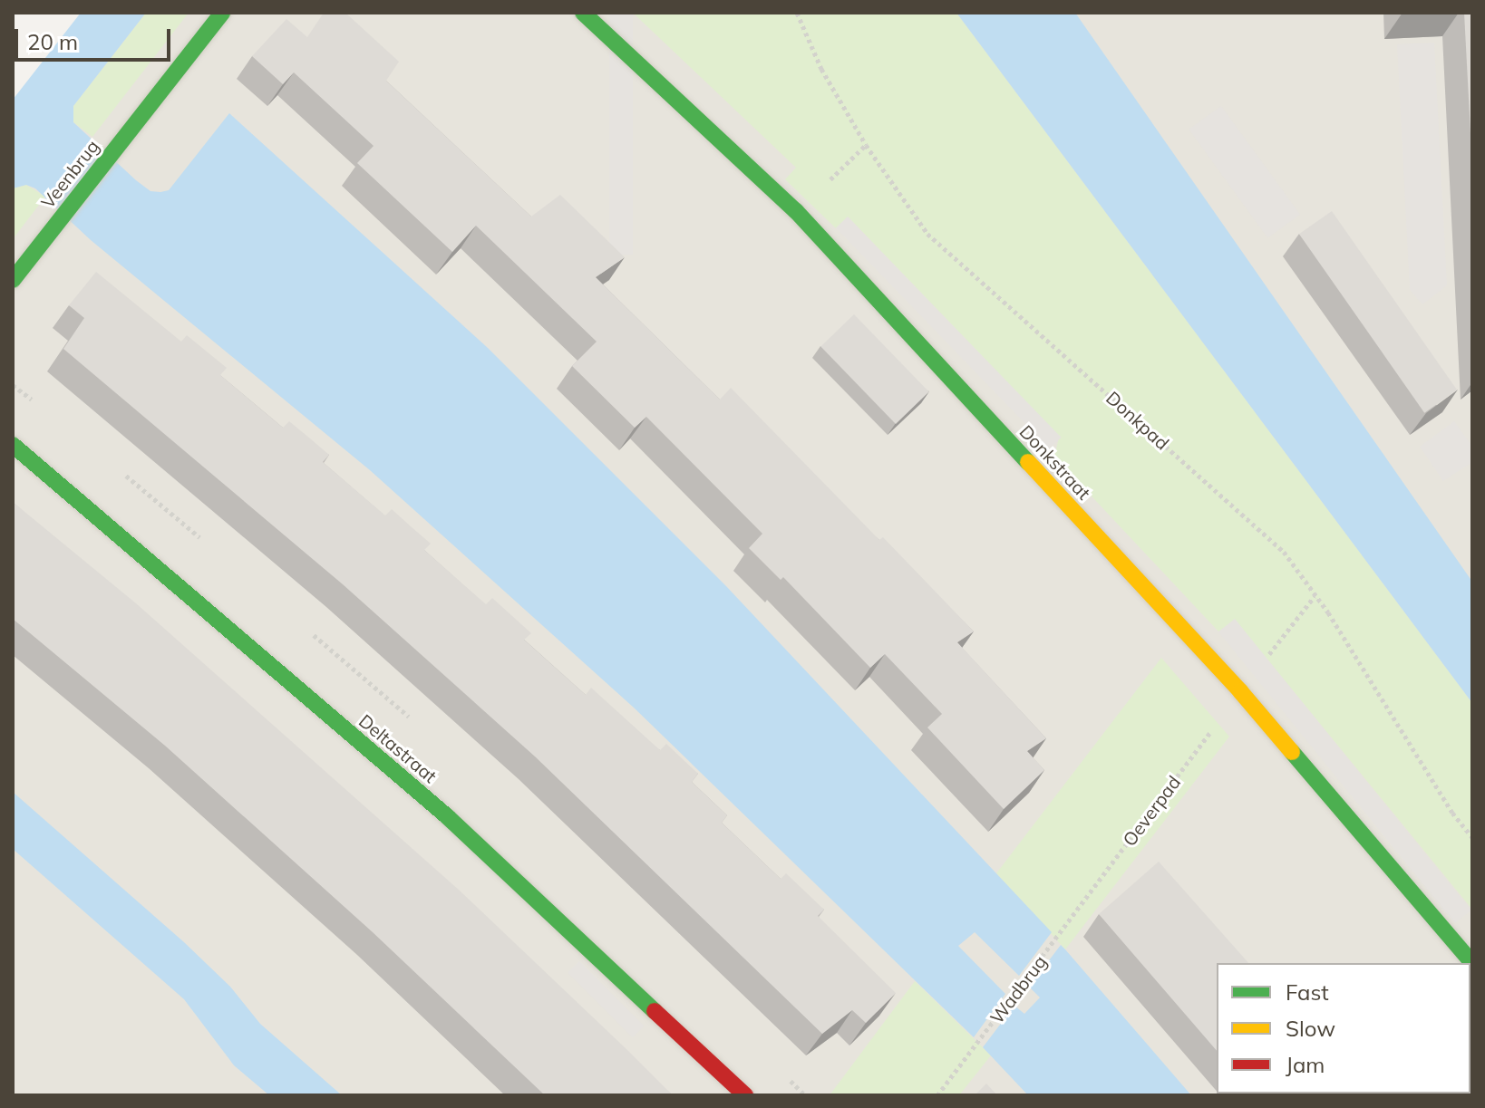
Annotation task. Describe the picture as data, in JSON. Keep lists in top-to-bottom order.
{
  "streets": {
    "street": ["Veenbrug", "Donkstraat", "Deltastraat"],
    "path": ["Donkpad", "Oeverpad", "Wadbrug"]
  },
  "crossings": [
    ["Donkpad", "Oeverpad"],
    ["Donkstraat", "Oeverpad"],
    ["Oeverpad", "Wadbrug"]
  ],
  "legend": ["Fast", "Slow", "Jam"],
  "scale_bar": "20 m"
}
